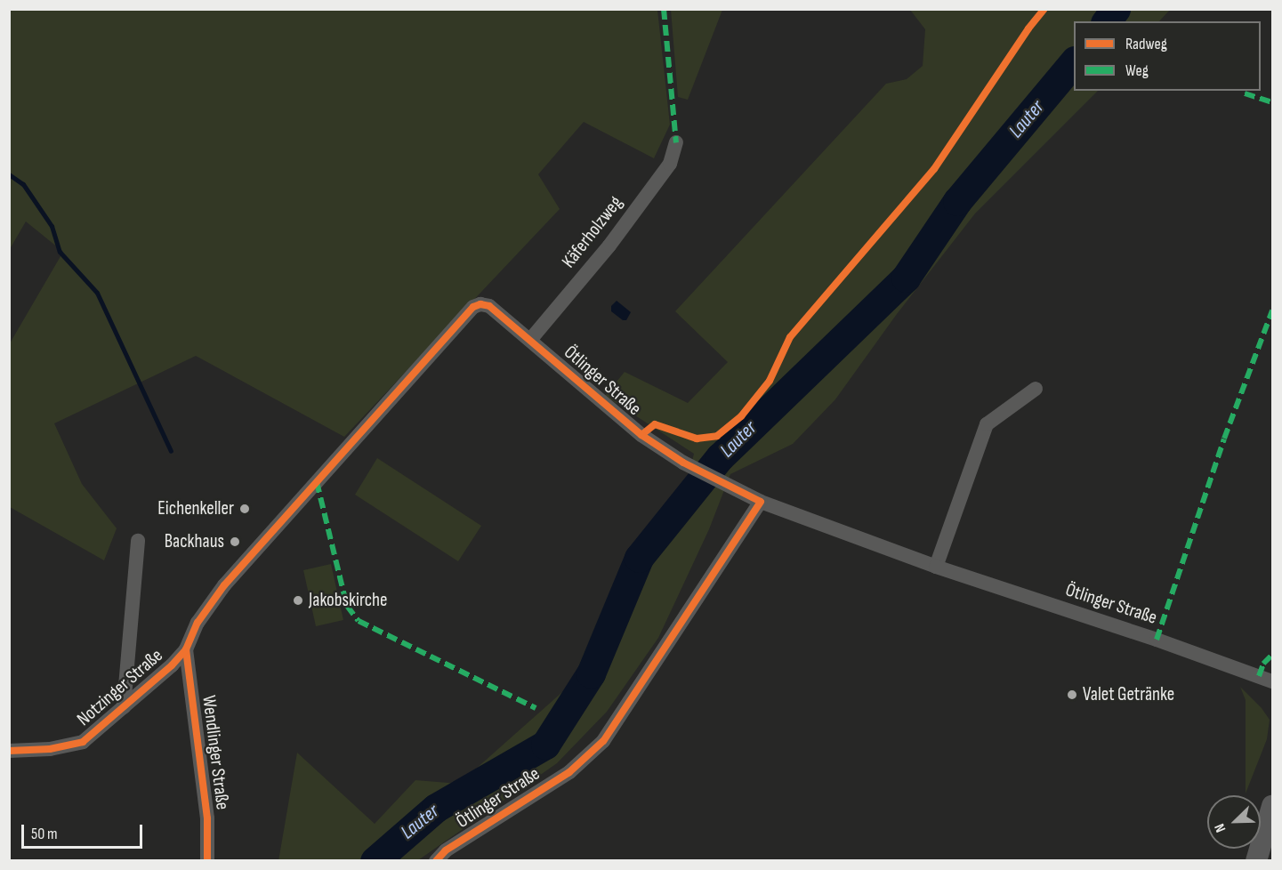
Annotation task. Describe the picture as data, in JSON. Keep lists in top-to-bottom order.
{
  "streets": {
    "street": [
      "Käferholzweg",
      "Ötlinger Straße",
      "Notzinger Straße",
      "Wendlinger Straße"
    ]
  },
  "crossings": [
    ["Käferholzweg", "Ötlinger Straße"],
    ["Ötlinger Straße", "Notzinger Straße"],
    ["Ötlinger Straße", "Wendlinger Straße"],
    ["Notzinger Straße", "Wendlinger Straße"]
  ],
  "water": ["Lauter"],
  "places": [
    "Eichenkeller",
    "Backhaus",
    "Jakobskirche",
    "Valet Getränke"
  ],
  "legend": ["Radweg", "Weg"],
  "scale_bar": "50 m",
  "north": "bottom left"
}
